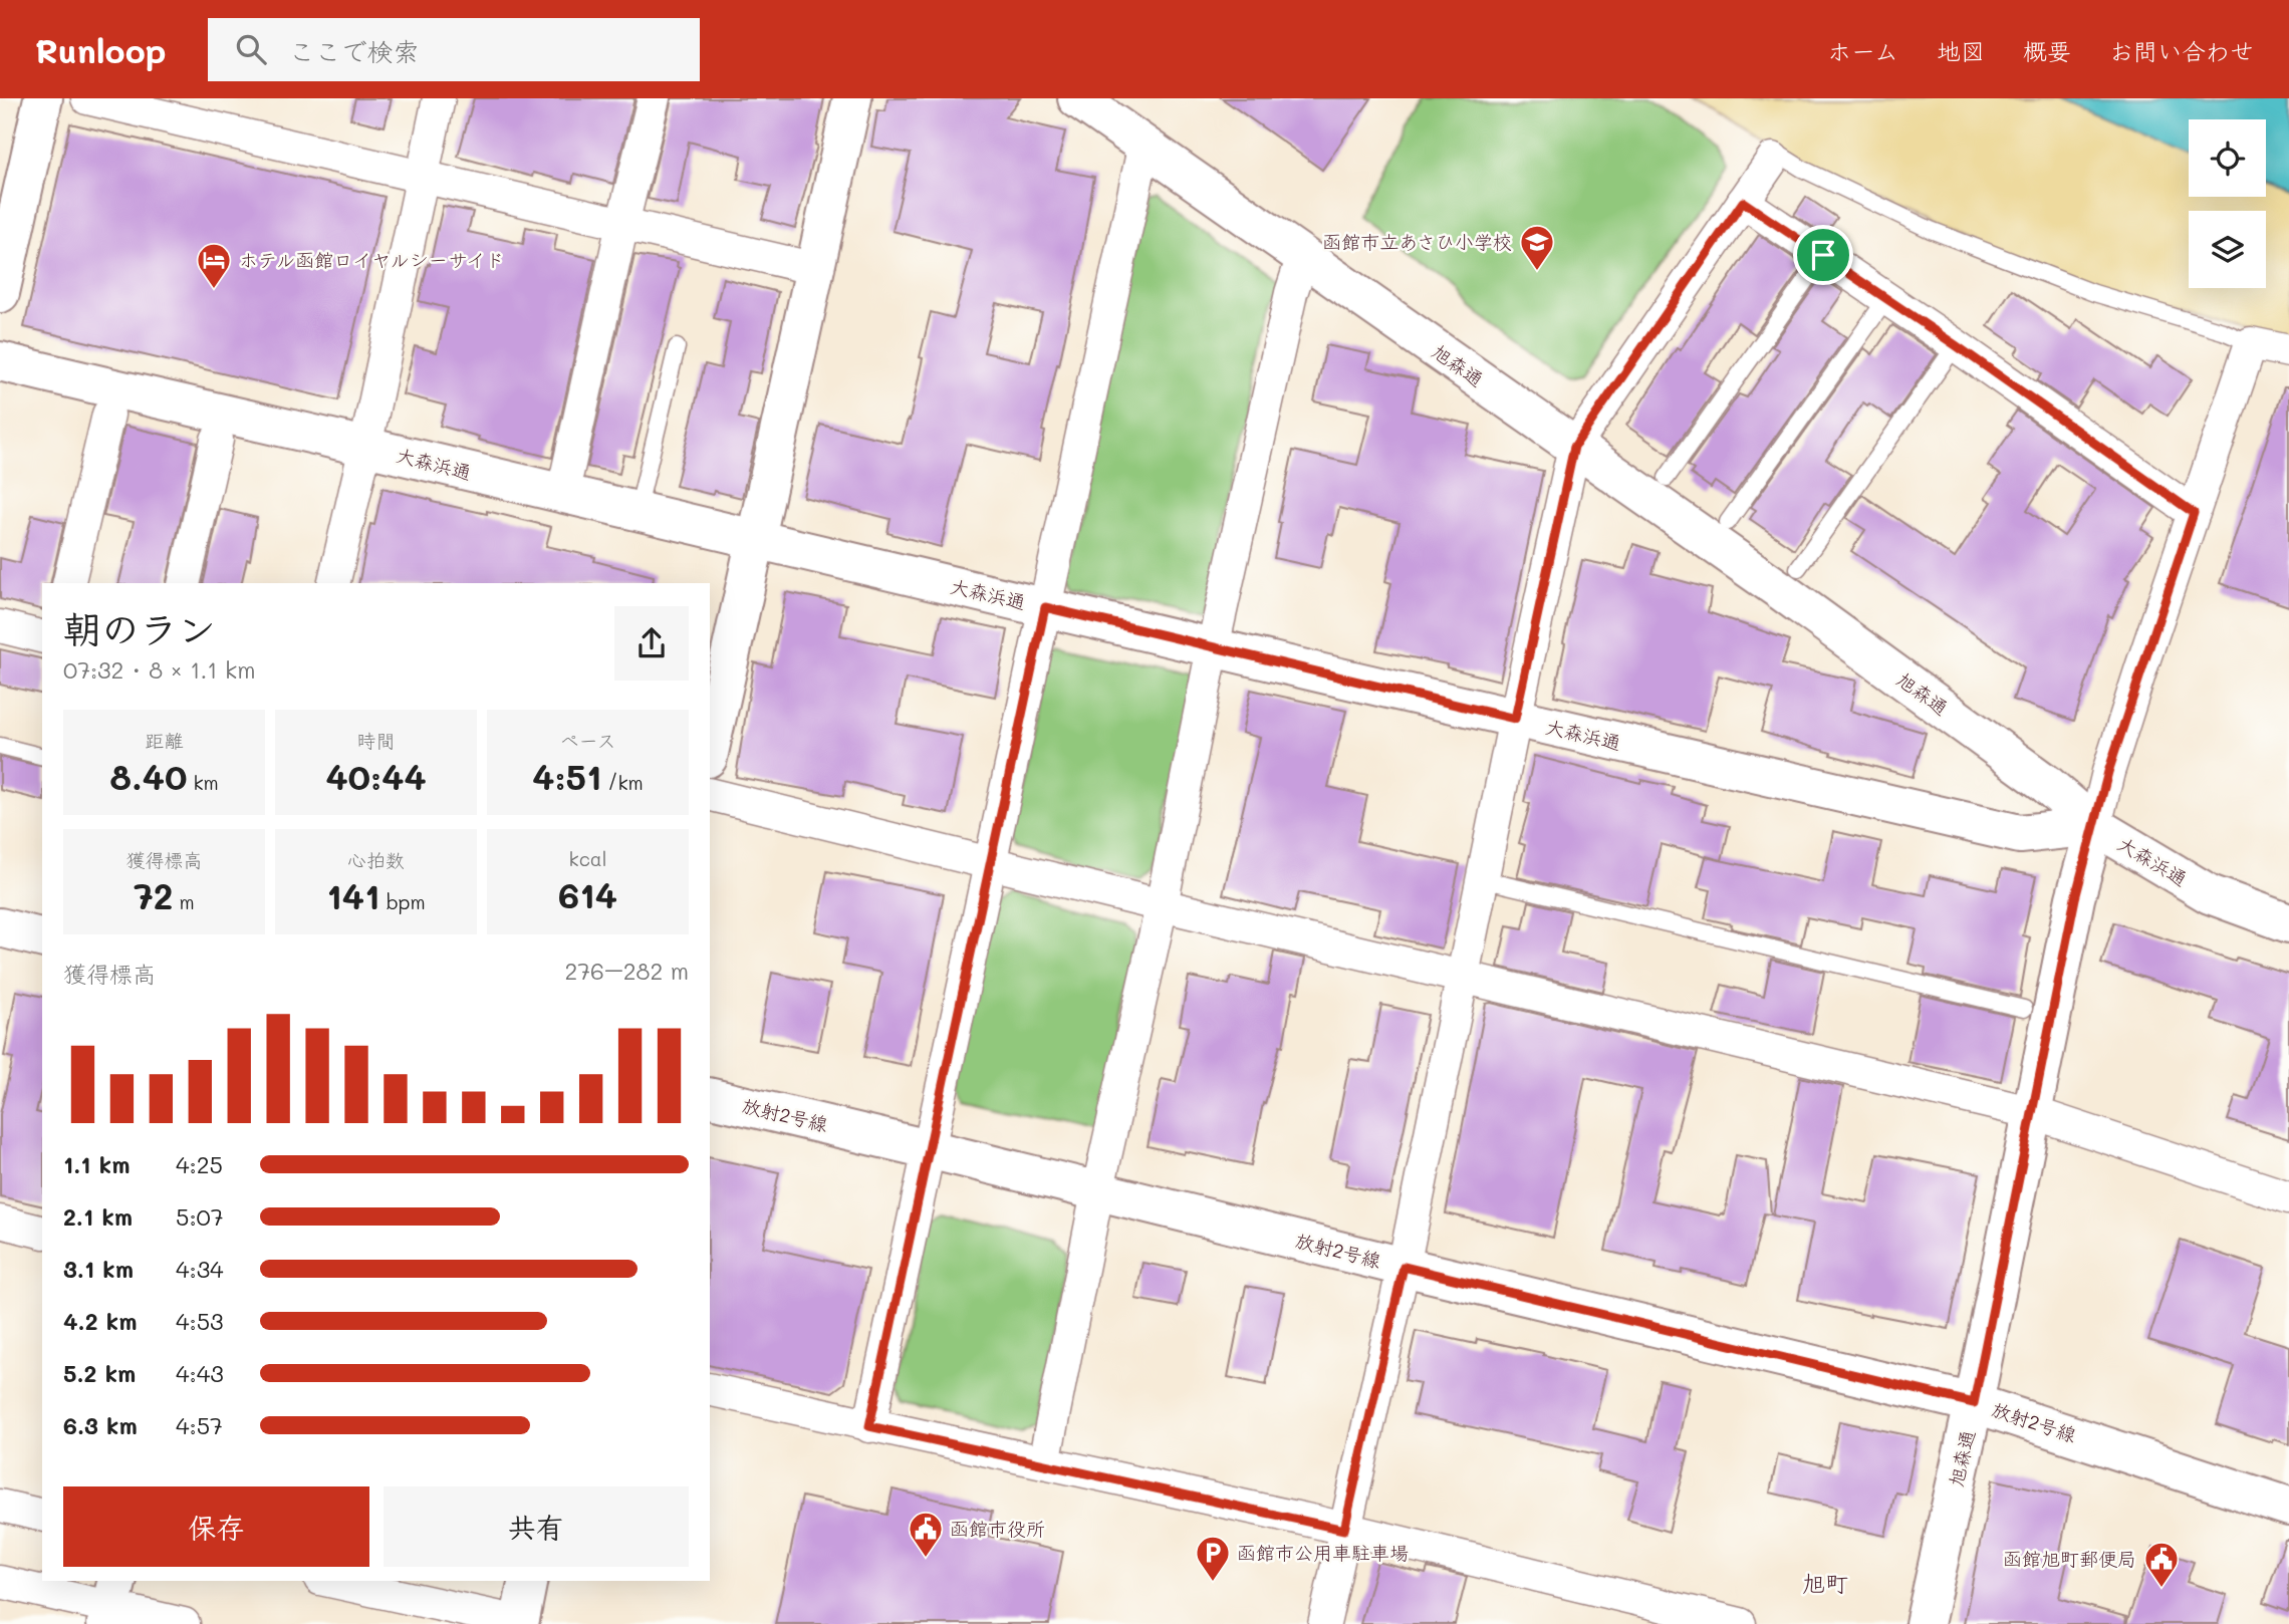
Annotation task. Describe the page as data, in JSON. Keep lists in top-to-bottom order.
{
  "streets": {
    "street": ["旭森通", "大森浜通", "放射2号線"]
  },
  "crossings": [
    ["旭森通", "大森浜通"],
    ["旭森通", "放射2号線"]
  ],
  "districts": ["旭町"],
  "places": {
    "school or university": ["函館市立あさひ小学校"],
    "hotel": ["ホテル函館ロイヤルシーサイド"],
    "public building": ["函館市役所", "函館旭町郵便局"],
    "parking": ["函館市公用車駐車場"]
  },
  "page": {
    "header": "Runloop",
    "search": "ここで検索",
    "nav": [
      "ホーム",
      "地図",
      "概要",
      "お問い合わせ"
    ],
    "heading": ["朝のラン", "07:32 · 8 × 1.1 km"],
    "stats": [
      ["距離", "8.40 km"],
      ["時間", "40:44"],
      ["ペース", "4:51 /km"],
      ["獲得標高", "72 m"],
      ["心拍数", "141 bpm"],
      ["kcal", "614"]
    ],
    "chart": ["獲得標高", "276–282 m"],
    "list": [
      {
        "name": "1.1 km",
        "note": "4:25"
      },
      {
        "name": "2.1 km",
        "note": "5:07"
      },
      {
        "name": "3.1 km",
        "note": "4:34"
      },
      {
        "name": "4.2 km",
        "note": "4:53"
      },
      {
        "name": "5.2 km",
        "note": "4:43"
      },
      {
        "name": "6.3 km",
        "note": "4:57"
      }
    ],
    "buttons": ["保存", "共有"]
  }
}
